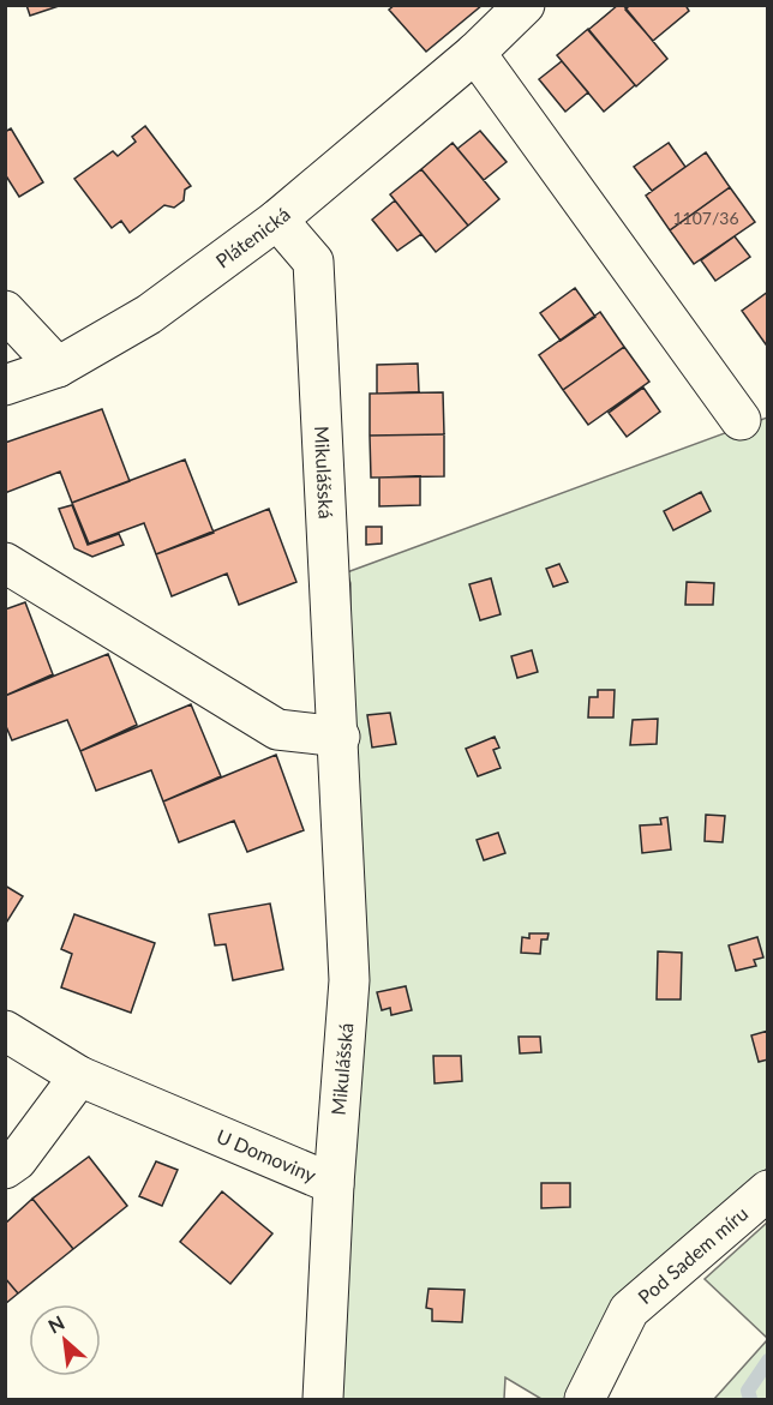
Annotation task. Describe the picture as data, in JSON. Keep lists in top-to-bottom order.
{
  "streets": {
    "street": [
      "Plátenická",
      "Mikulášská",
      "U Domoviny",
      "Pod Sadem míru"
    ]
  },
  "crossings": [
    ["Plátenická", "Mikulášská"],
    ["Mikulášská", "U Domoviny"]
  ],
  "house_numbers": ["1107/36"],
  "north": "top left"
}
